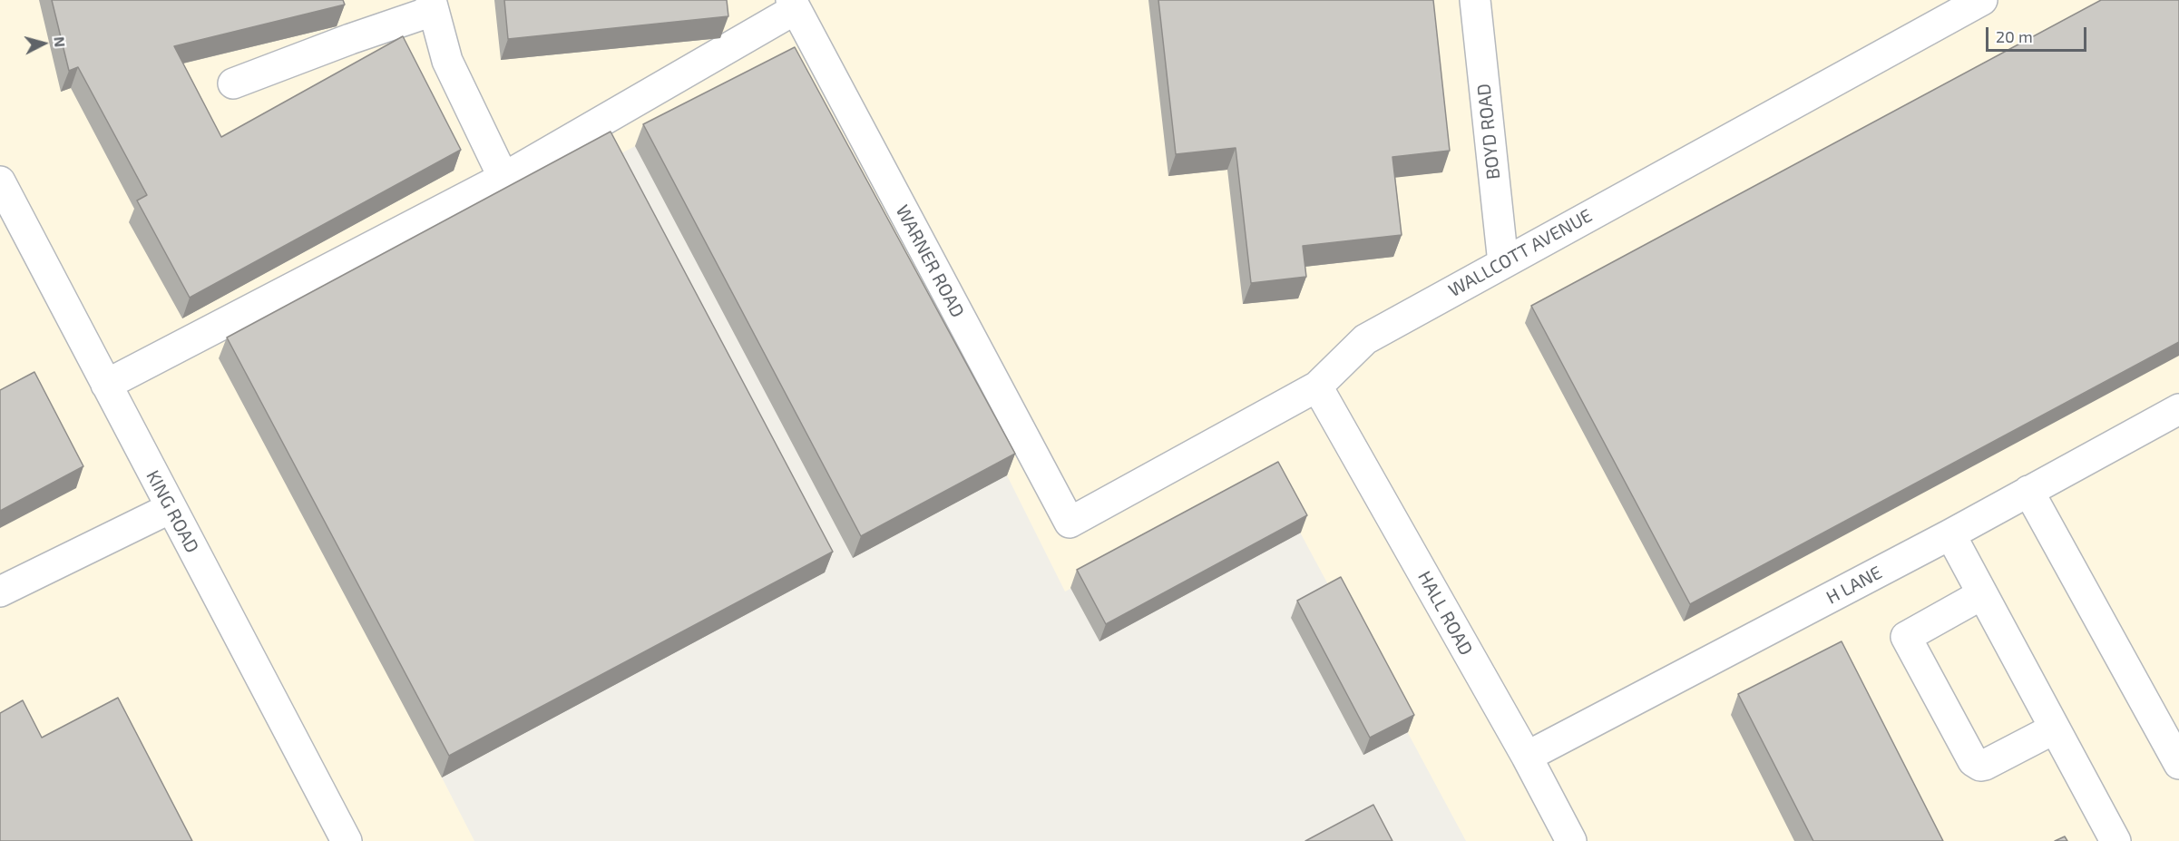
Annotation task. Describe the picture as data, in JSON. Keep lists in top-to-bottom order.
{
  "streets": {
    "street": [
      "BOYD ROAD",
      "WALLCOTT AVENUE",
      "WARNER ROAD",
      "KING ROAD",
      "H LANE",
      "HALL ROAD"
    ]
  },
  "crossings": [
    ["BOYD ROAD", "WALLCOTT AVENUE"],
    ["WALLCOTT AVENUE", "WARNER ROAD"],
    ["WALLCOTT AVENUE", "HALL ROAD"],
    ["H LANE", "HALL ROAD"]
  ],
  "scale_bar": "20 m",
  "north": "right"
}
